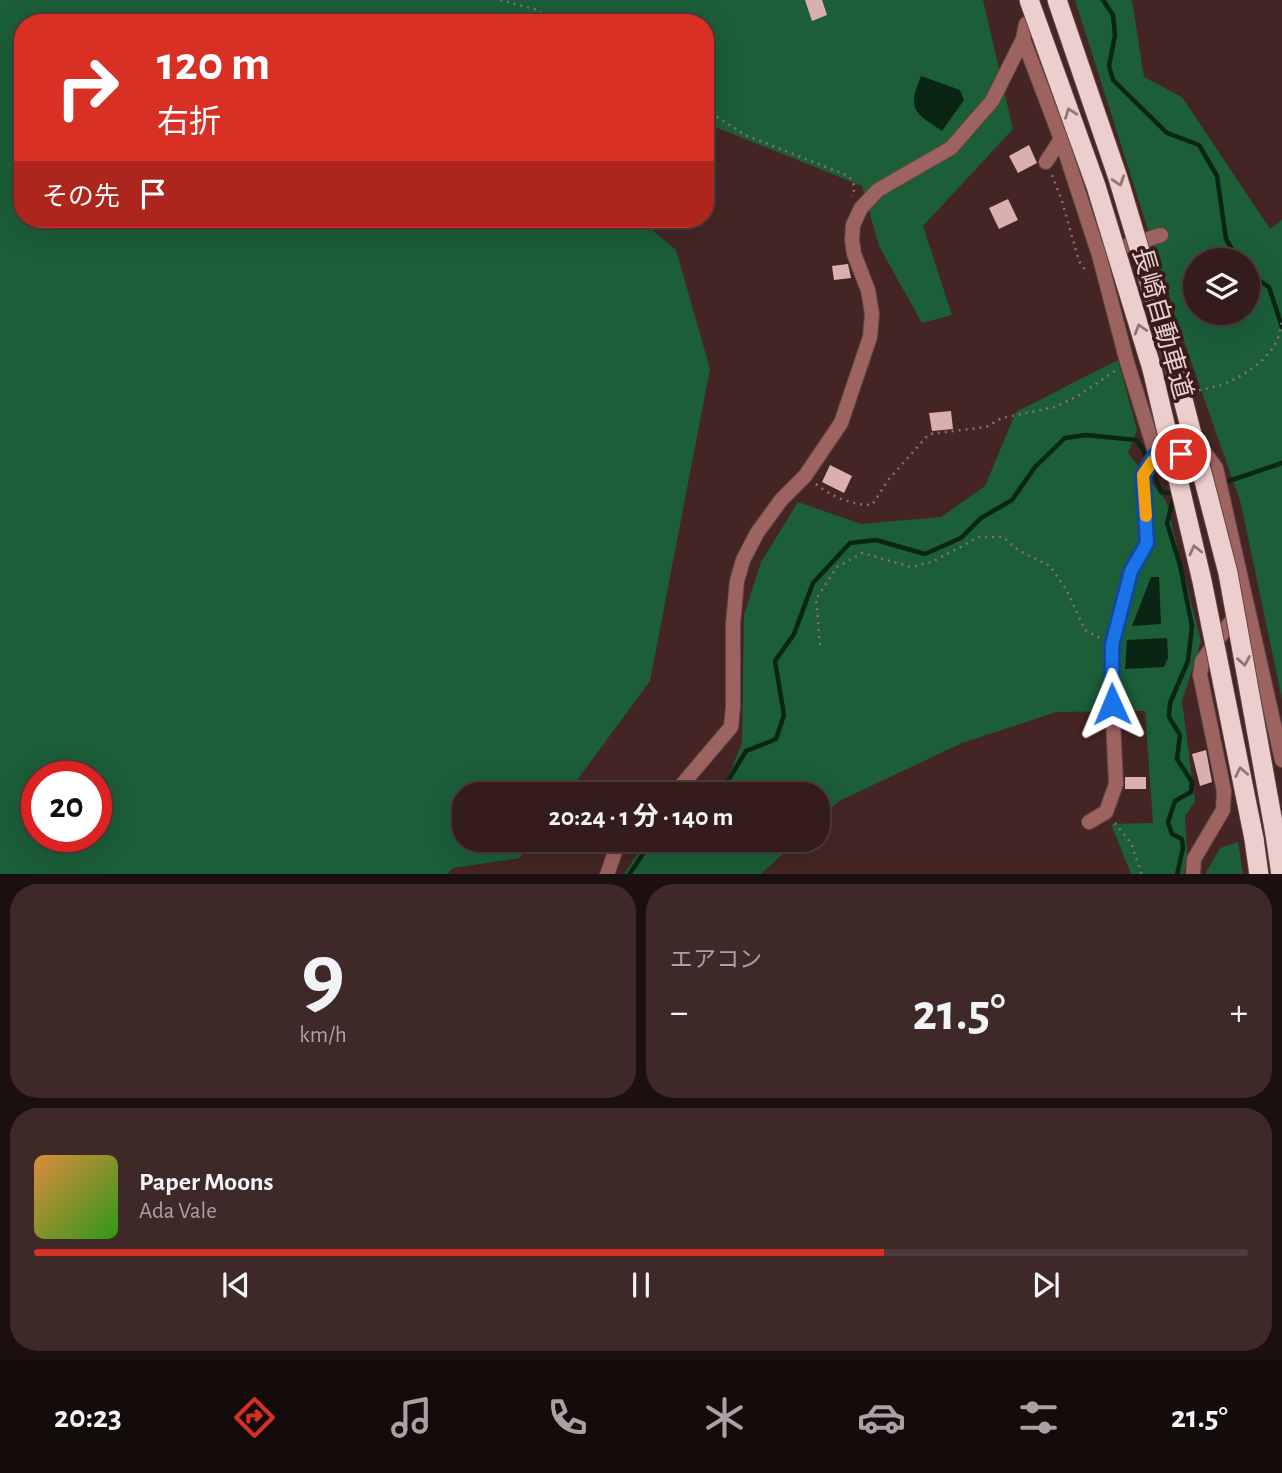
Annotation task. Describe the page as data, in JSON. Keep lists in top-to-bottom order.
{
  "streets": {
    "highway": ["長崎自動車道"]
  },
  "page": {
    "turn": ["120 m", "右折"],
    "then": "その先",
    "limit": "20",
    "trip": "20:24 · 1 分 · 140 m",
    "tile": [
      ["9", "km/h"],
      "エアコン"
    ],
    "heat": ["−", "21.5°", "+"],
    "song": ["Paper Moons", "Ada Vale"],
    "tabs": ["20:23", "21.5°"]
  }
}
